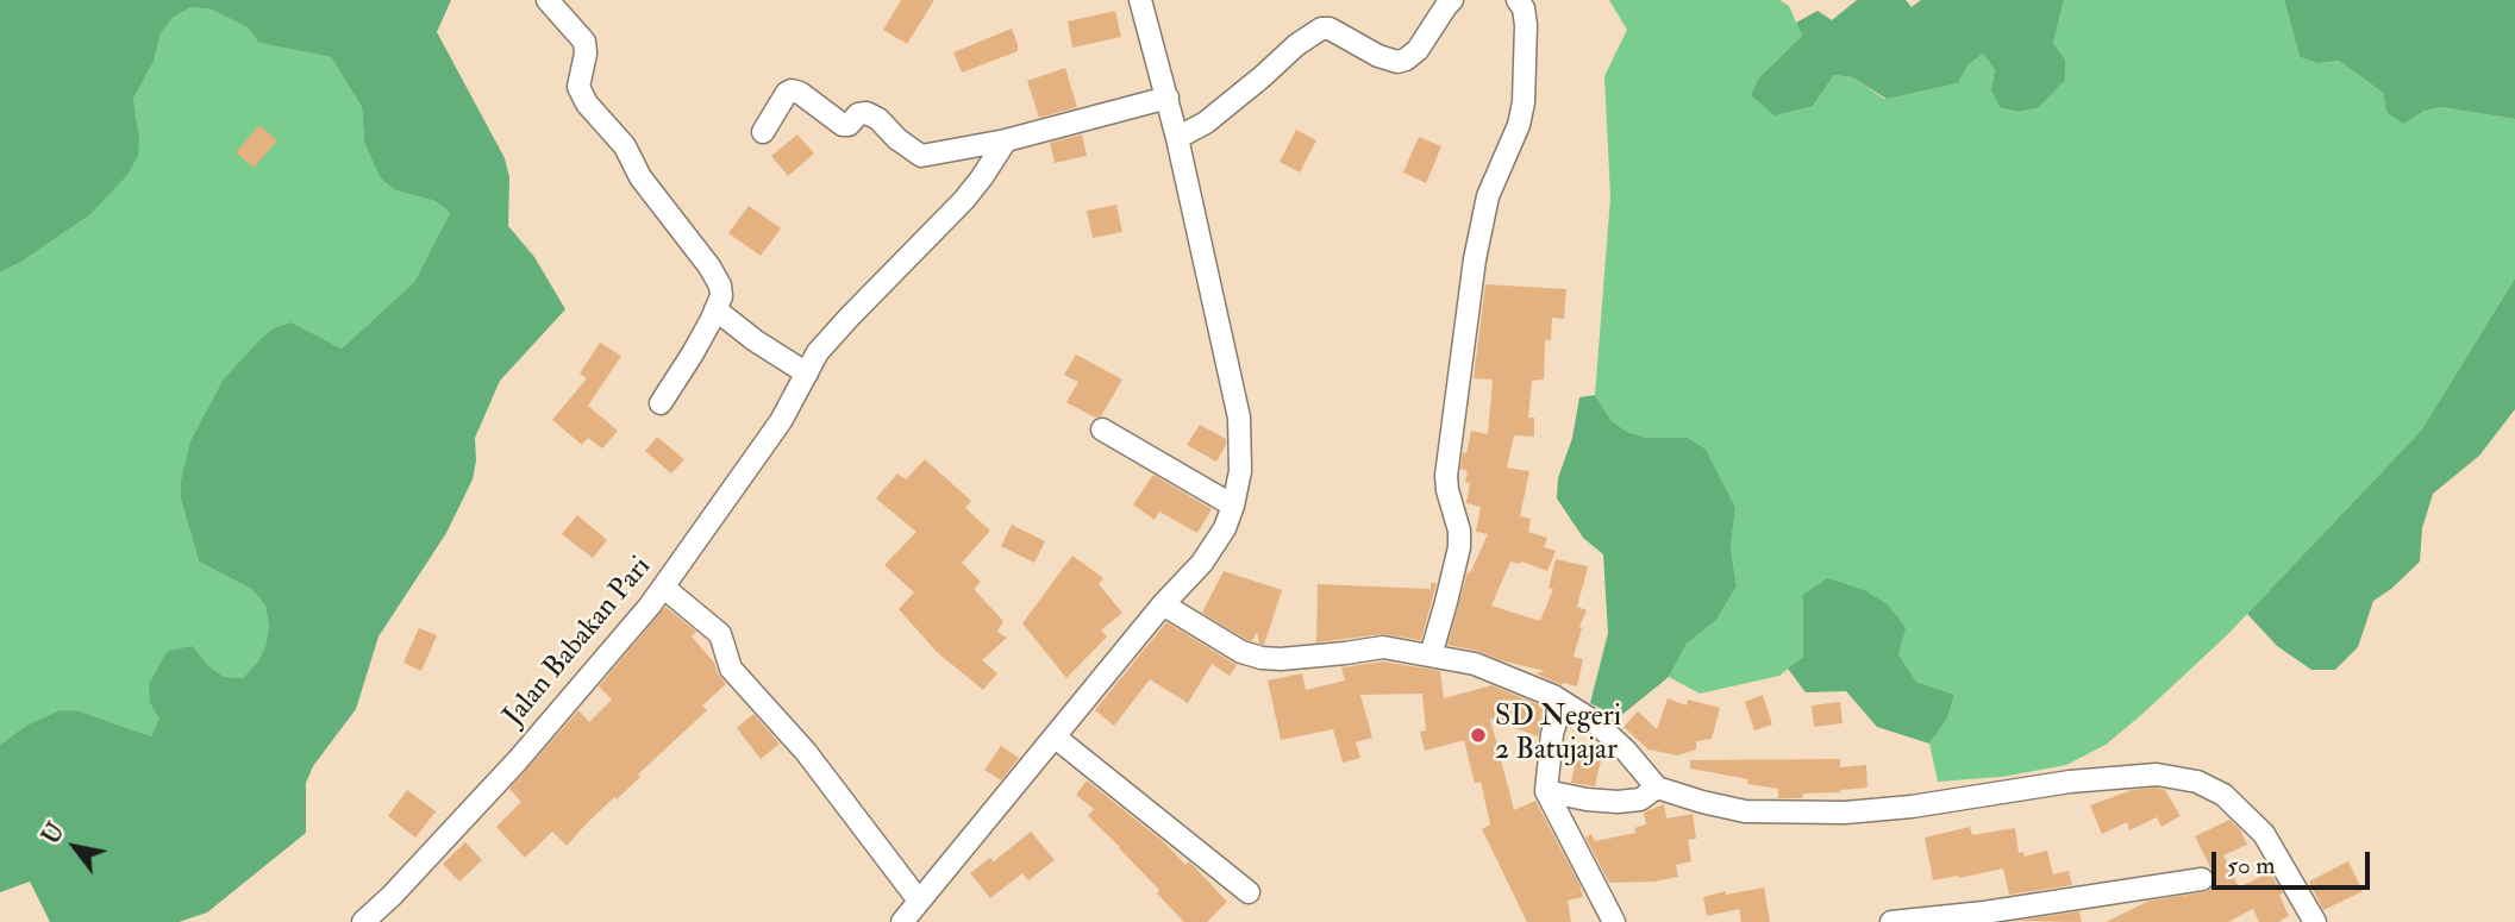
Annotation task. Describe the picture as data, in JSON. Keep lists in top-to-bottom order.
{
  "streets": {
    "street": ["Jalan Babakan Pari"]
  },
  "places": ["SD Negeri 2 Batujajar"],
  "scale_bar": "50 m",
  "north": "top left"
}
